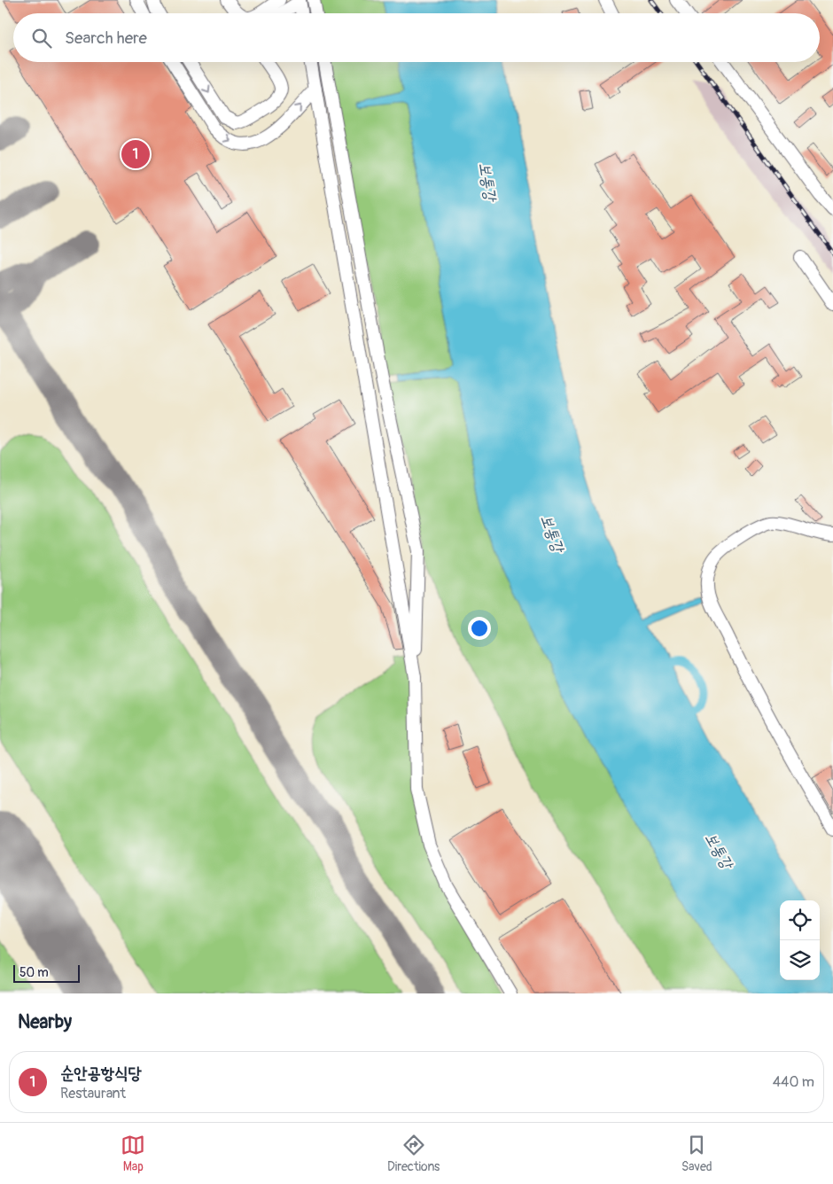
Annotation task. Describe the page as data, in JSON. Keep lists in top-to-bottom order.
{
  "water": ["보통강"],
  "scale_bar": "50 m",
  "page": {
    "search": "Search here",
    "pins": "1",
    "scale": "50 m",
    "heading": "Nearby",
    "list": [
      {
        "mark": "1",
        "name": "순안공항식당",
        "note": "Restaurant",
        "value": "440 m"
      }
    ],
    "nav": ["Map", "Directions", "Saved"]
  }
}
